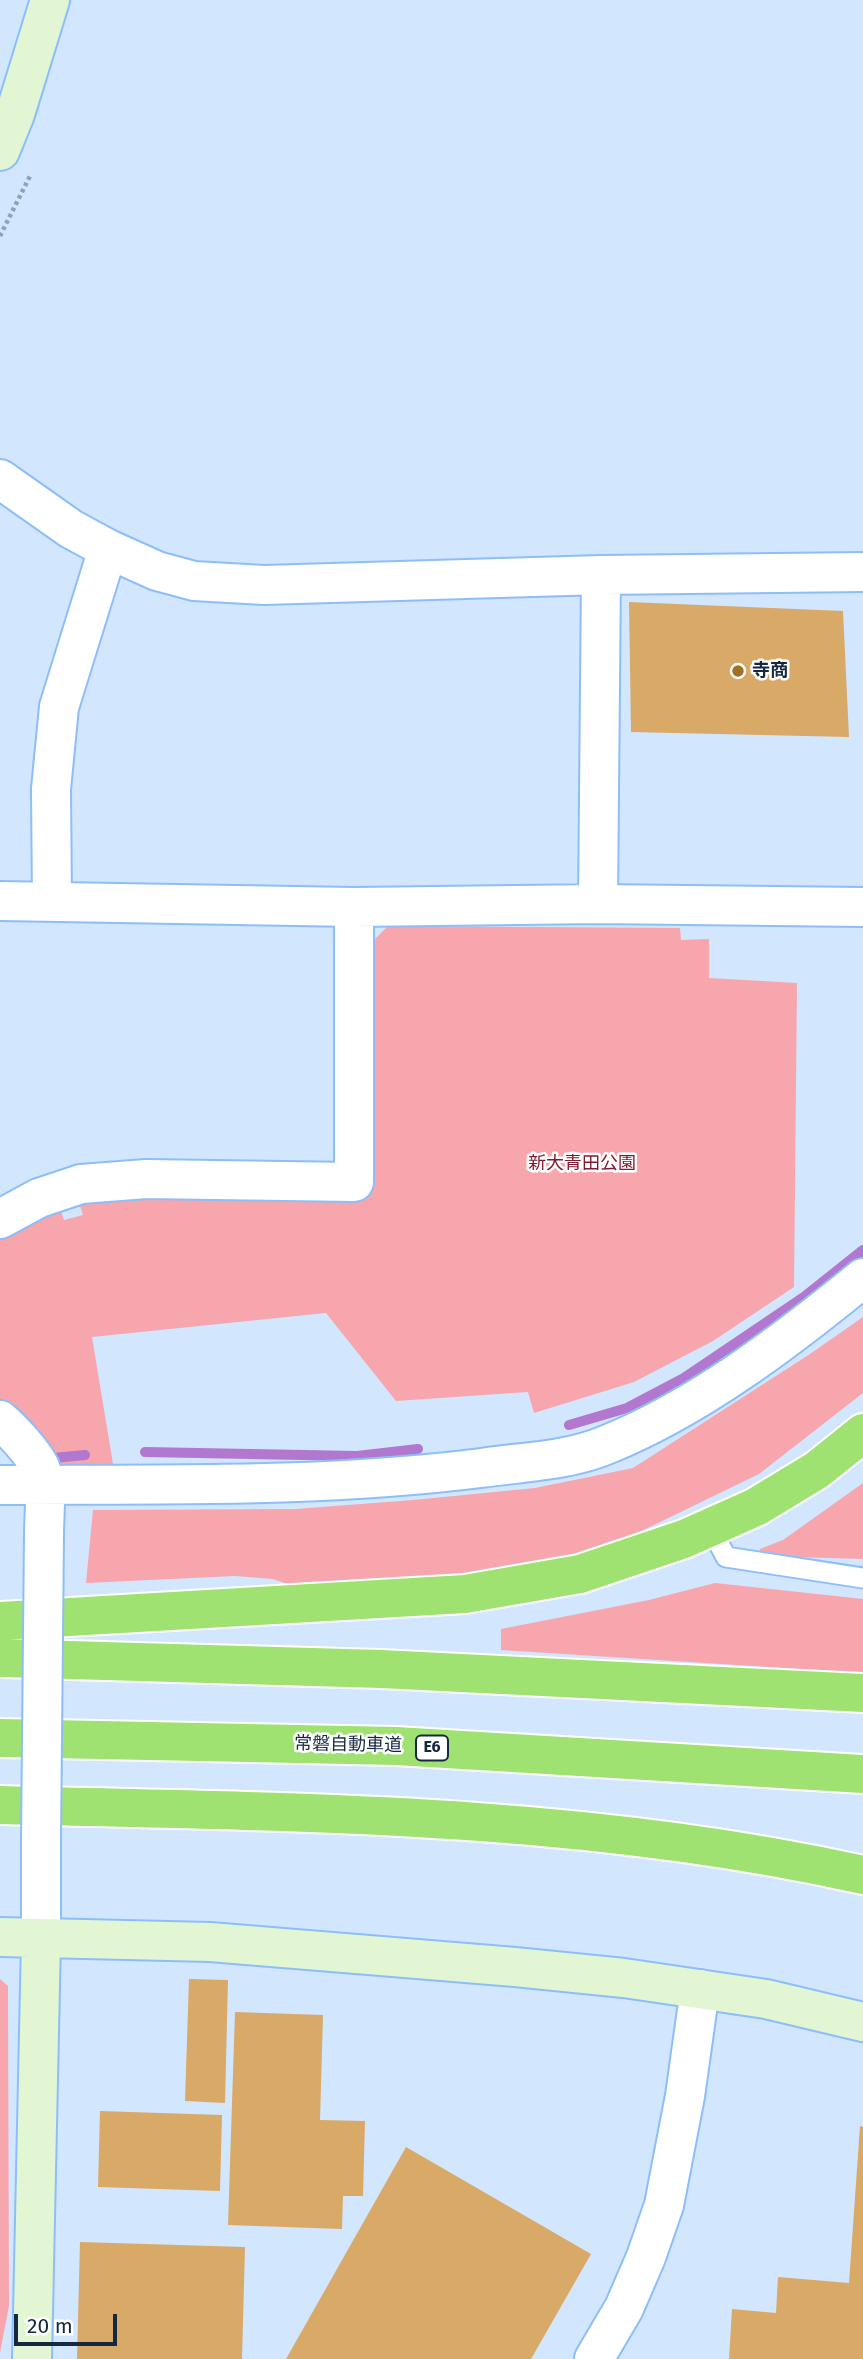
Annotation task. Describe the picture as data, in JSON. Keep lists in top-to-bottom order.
{
  "streets": {
    "highway": ["常磐自動車道", "E6"]
  },
  "parks": ["新大青田公園"],
  "places": ["寺商"],
  "scale_bar": "20 m"
}
